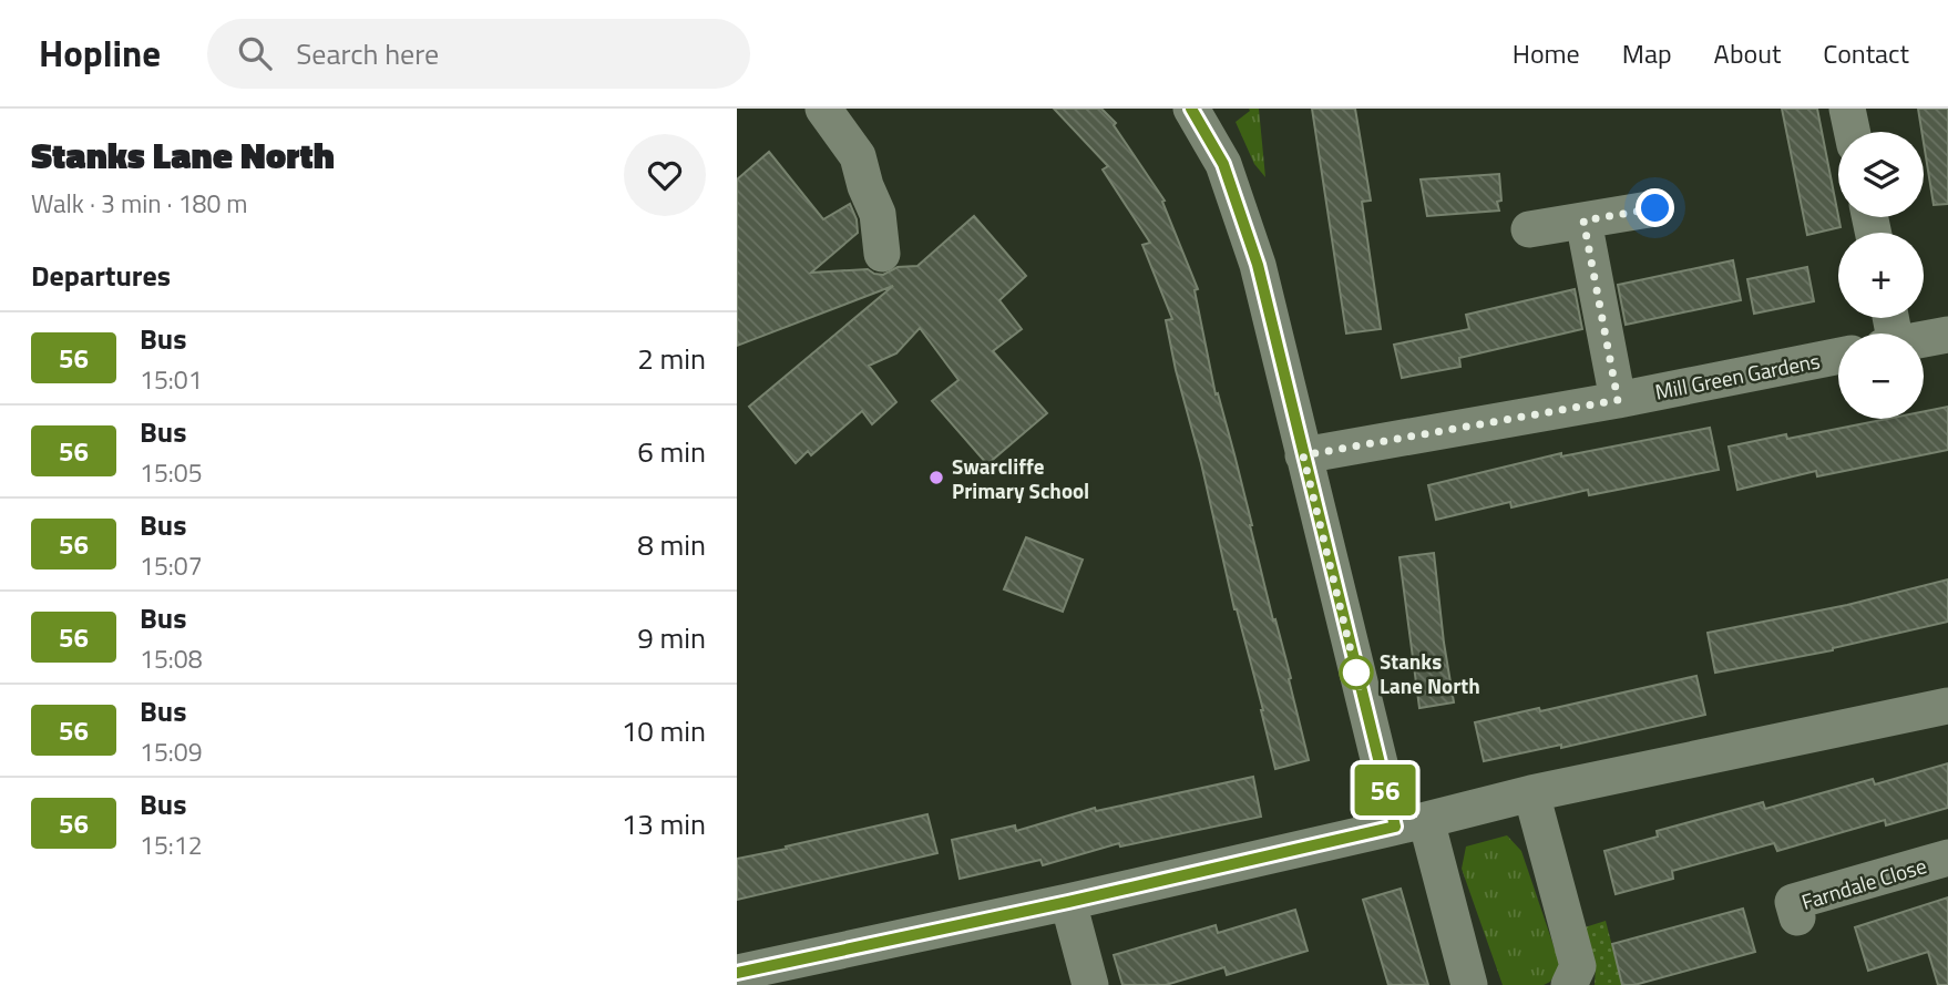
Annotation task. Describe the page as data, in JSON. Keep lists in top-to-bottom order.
{
  "streets": {
    "street": ["Mill Green Gardens", "Farndale Close"]
  },
  "places": ["Swarcliffe Primary School", "Stanks Lane North"],
  "lines": ["bus line 56"],
  "page": {
    "header": "Hopline",
    "search": "Search here",
    "nav": [
      "Home",
      "Map",
      "About",
      "Contact"
    ],
    "heading": [
      ["Stanks Lane North", "Walk · 3 min · 180 m"],
      "Departures"
    ],
    "on_map": "56",
    "map_buttons": ["+", "−"],
    "list": [
      {
        "mark": "56",
        "name": "Bus",
        "note": "15:01",
        "value": "2 min"
      },
      {
        "mark": "56",
        "name": "Bus",
        "note": "15:05",
        "value": "6 min"
      },
      {
        "mark": "56",
        "name": "Bus",
        "note": "15:07",
        "value": "8 min"
      },
      {
        "mark": "56",
        "name": "Bus",
        "note": "15:08",
        "value": "9 min"
      },
      {
        "mark": "56",
        "name": "Bus",
        "note": "15:09",
        "value": "10 min"
      },
      {
        "mark": "56",
        "name": "Bus",
        "note": "15:12",
        "value": "13 min"
      }
    ]
  }
}
